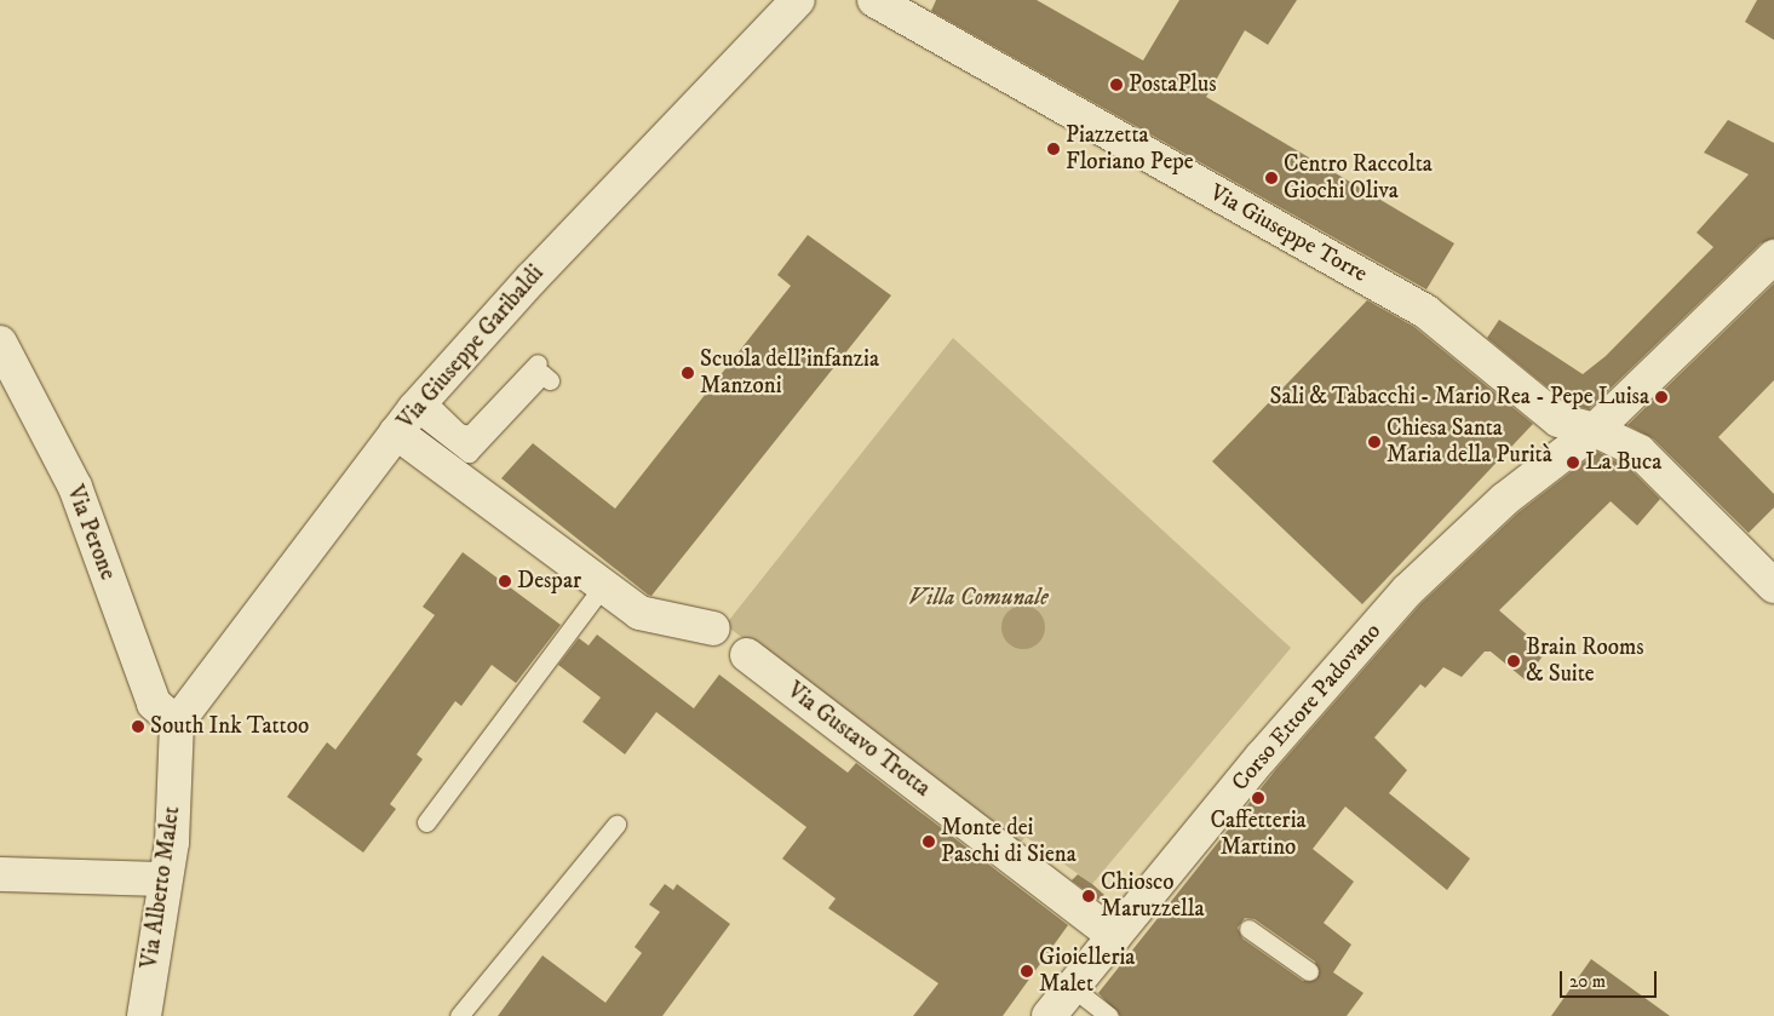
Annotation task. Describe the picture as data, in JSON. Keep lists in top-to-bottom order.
{
  "streets": {
    "street": [
      "Via Giuseppe Torre",
      "Via Giuseppe Garibaldi",
      "Via Perone",
      "Corso Ettore Padovano",
      "Via Gustavo Trotta",
      "Via Alberto Malet"
    ]
  },
  "crossings": [
    ["Via Giuseppe Torre", "Corso Ettore Padovano"],
    ["Via Giuseppe Garibaldi", "Via Perone"],
    ["Via Giuseppe Garibaldi", "Via Alberto Malet"],
    ["Via Perone", "Via Alberto Malet"],
    ["Corso Ettore Padovano", "Via Gustavo Trotta"]
  ],
  "parks": ["Villa Comunale"],
  "places": [
    "PostaPlus",
    "Piazzetta Floriano Pepe",
    "Centro Raccolta Giochi Oliva",
    "Scuola dell'infanzia Manzoni",
    "Sali & Tabacchi - Mario Rea - Pepe Luisa",
    "Chiesa Santa Maria della Purità",
    "La Buca",
    "Despar",
    "Brain Rooms & Suite",
    "South Ink Tattoo",
    "Caffetteria Martino",
    "Monte dei Paschi di Siena",
    "Chiosco Maruzzella",
    "Gioielleria Malet"
  ],
  "scale_bar": "20 m"
}
